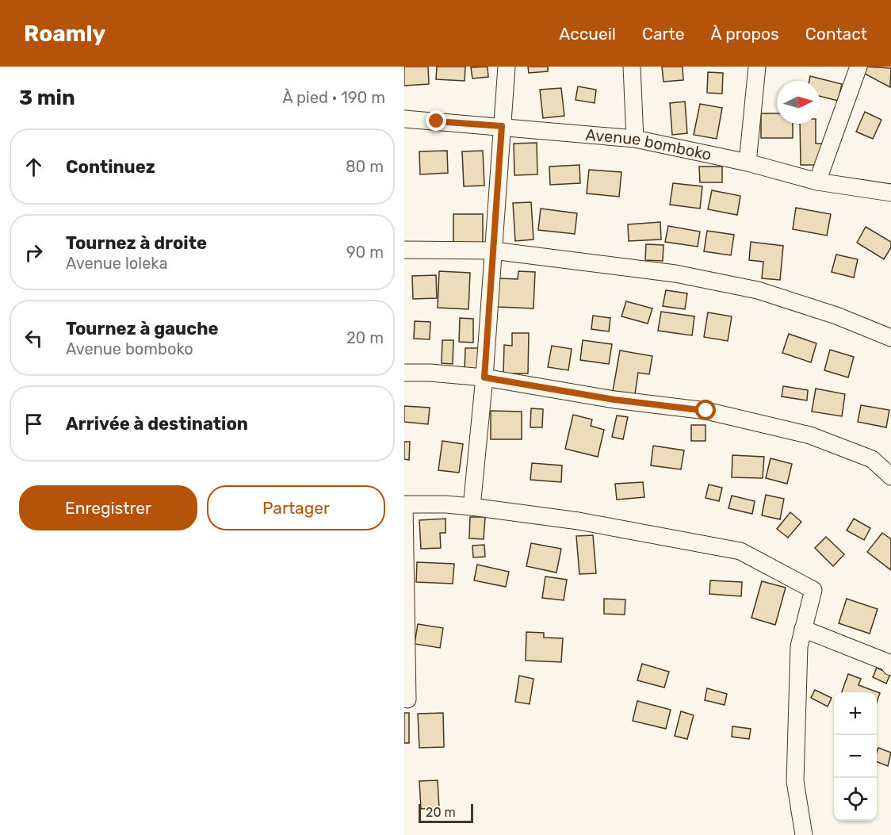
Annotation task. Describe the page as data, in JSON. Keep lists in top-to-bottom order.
{
  "streets": {
    "street": ["Avenue bomboko"]
  },
  "scale_bar": "20 m",
  "north": "right",
  "page": {
    "header": "Roamly",
    "nav": [
      "Accueil",
      "Carte",
      "À propos",
      "Contact"
    ],
    "heading": ["3 min", "À pied · 190 m"],
    "list": [
      ["Continuez", "80 m"],
      ["Tournez à droite", "Avenue loleka", "90 m"],
      ["Tournez à gauche", "Avenue bomboko", "20 m"],
      "Arrivée à destination"
    ],
    "buttons": ["Enregistrer", "Partager"],
    "map_buttons": ["+", "−"],
    "scale": "20 m"
  }
}
